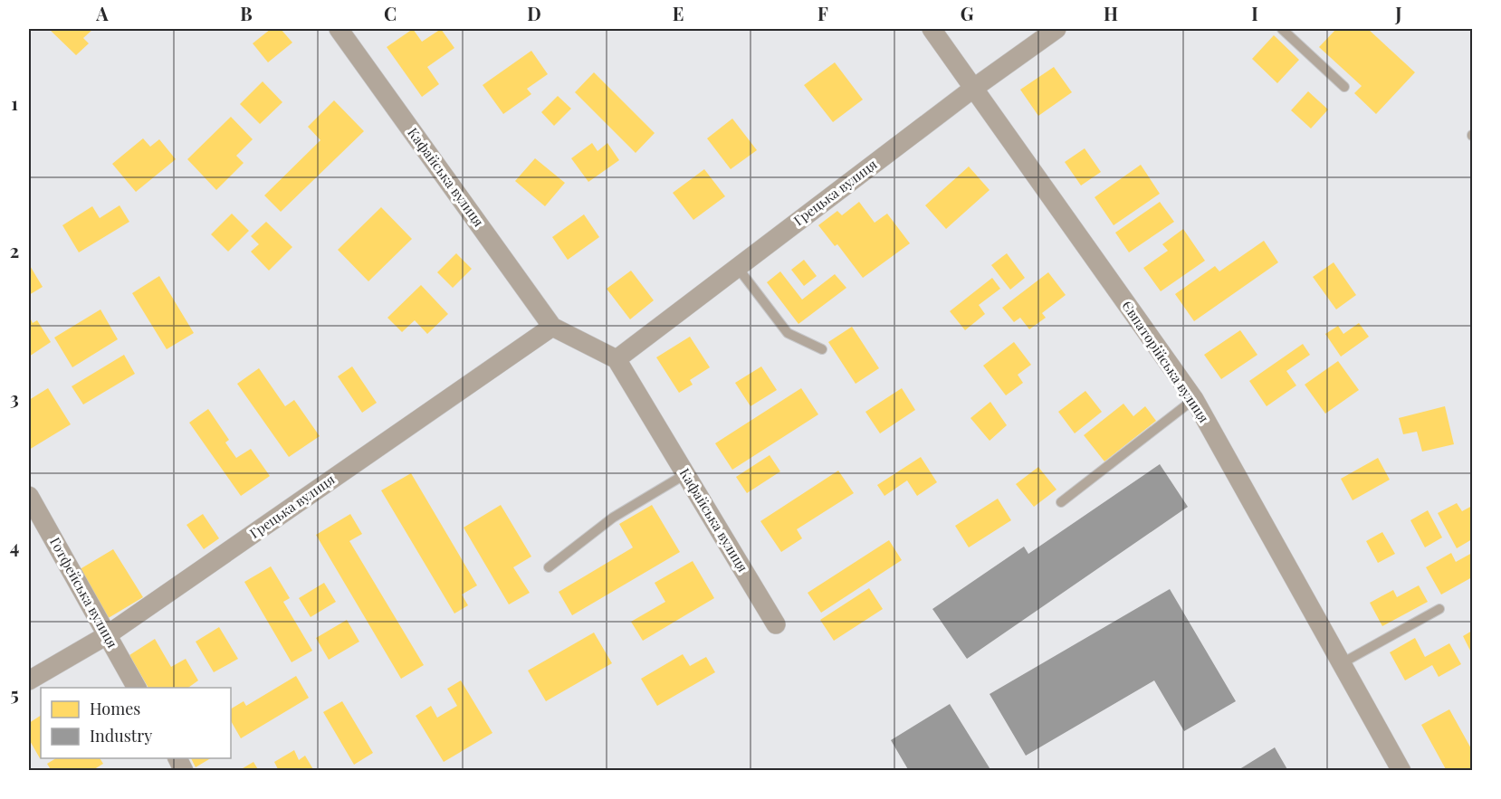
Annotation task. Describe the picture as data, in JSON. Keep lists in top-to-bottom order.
{
  "streets": {
    "street": [
      "Кафайська вулиця",
      "Грецька вулиця",
      "Євпаторійська вулиця",
      "Готфейська вулиця"
    ]
  },
  "crossings": [
    ["Кафайська вулиця", "Грецька вулиця"],
    ["Грецька вулиця", "Євпаторійська вулиця"],
    ["Грецька вулиця", "Готфейська вулиця"]
  ],
  "legend": ["Homes", "Industry"],
  "grid": {
    "columns": [
      "A",
      "B",
      "C",
      "D",
      "E",
      "F",
      "G",
      "H",
      "I",
      "J"
    ],
    "rows": [
      "1",
      "2",
      "3",
      "4",
      "5"
    ]
  }
}
